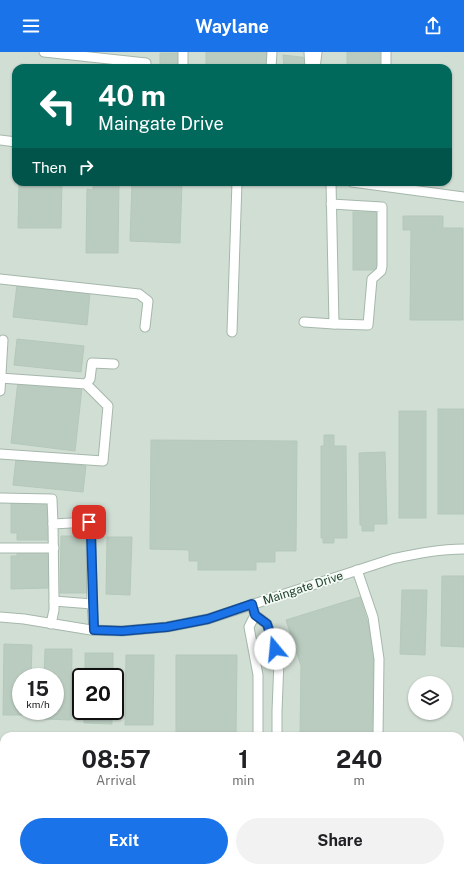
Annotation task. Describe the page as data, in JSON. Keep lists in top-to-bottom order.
{
  "streets": {
    "street": ["Maingate Drive"]
  },
  "page": {
    "header": "Waylane",
    "turn": ["40 m", "Maingate Drive"],
    "then": "Then",
    "speed": "15 km/h",
    "limit": "20",
    "eta": [
      "08:57",
      "Arrival",
      "1",
      "min",
      "240",
      "m"
    ],
    "buttons": ["Exit", "Share"]
  }
}
